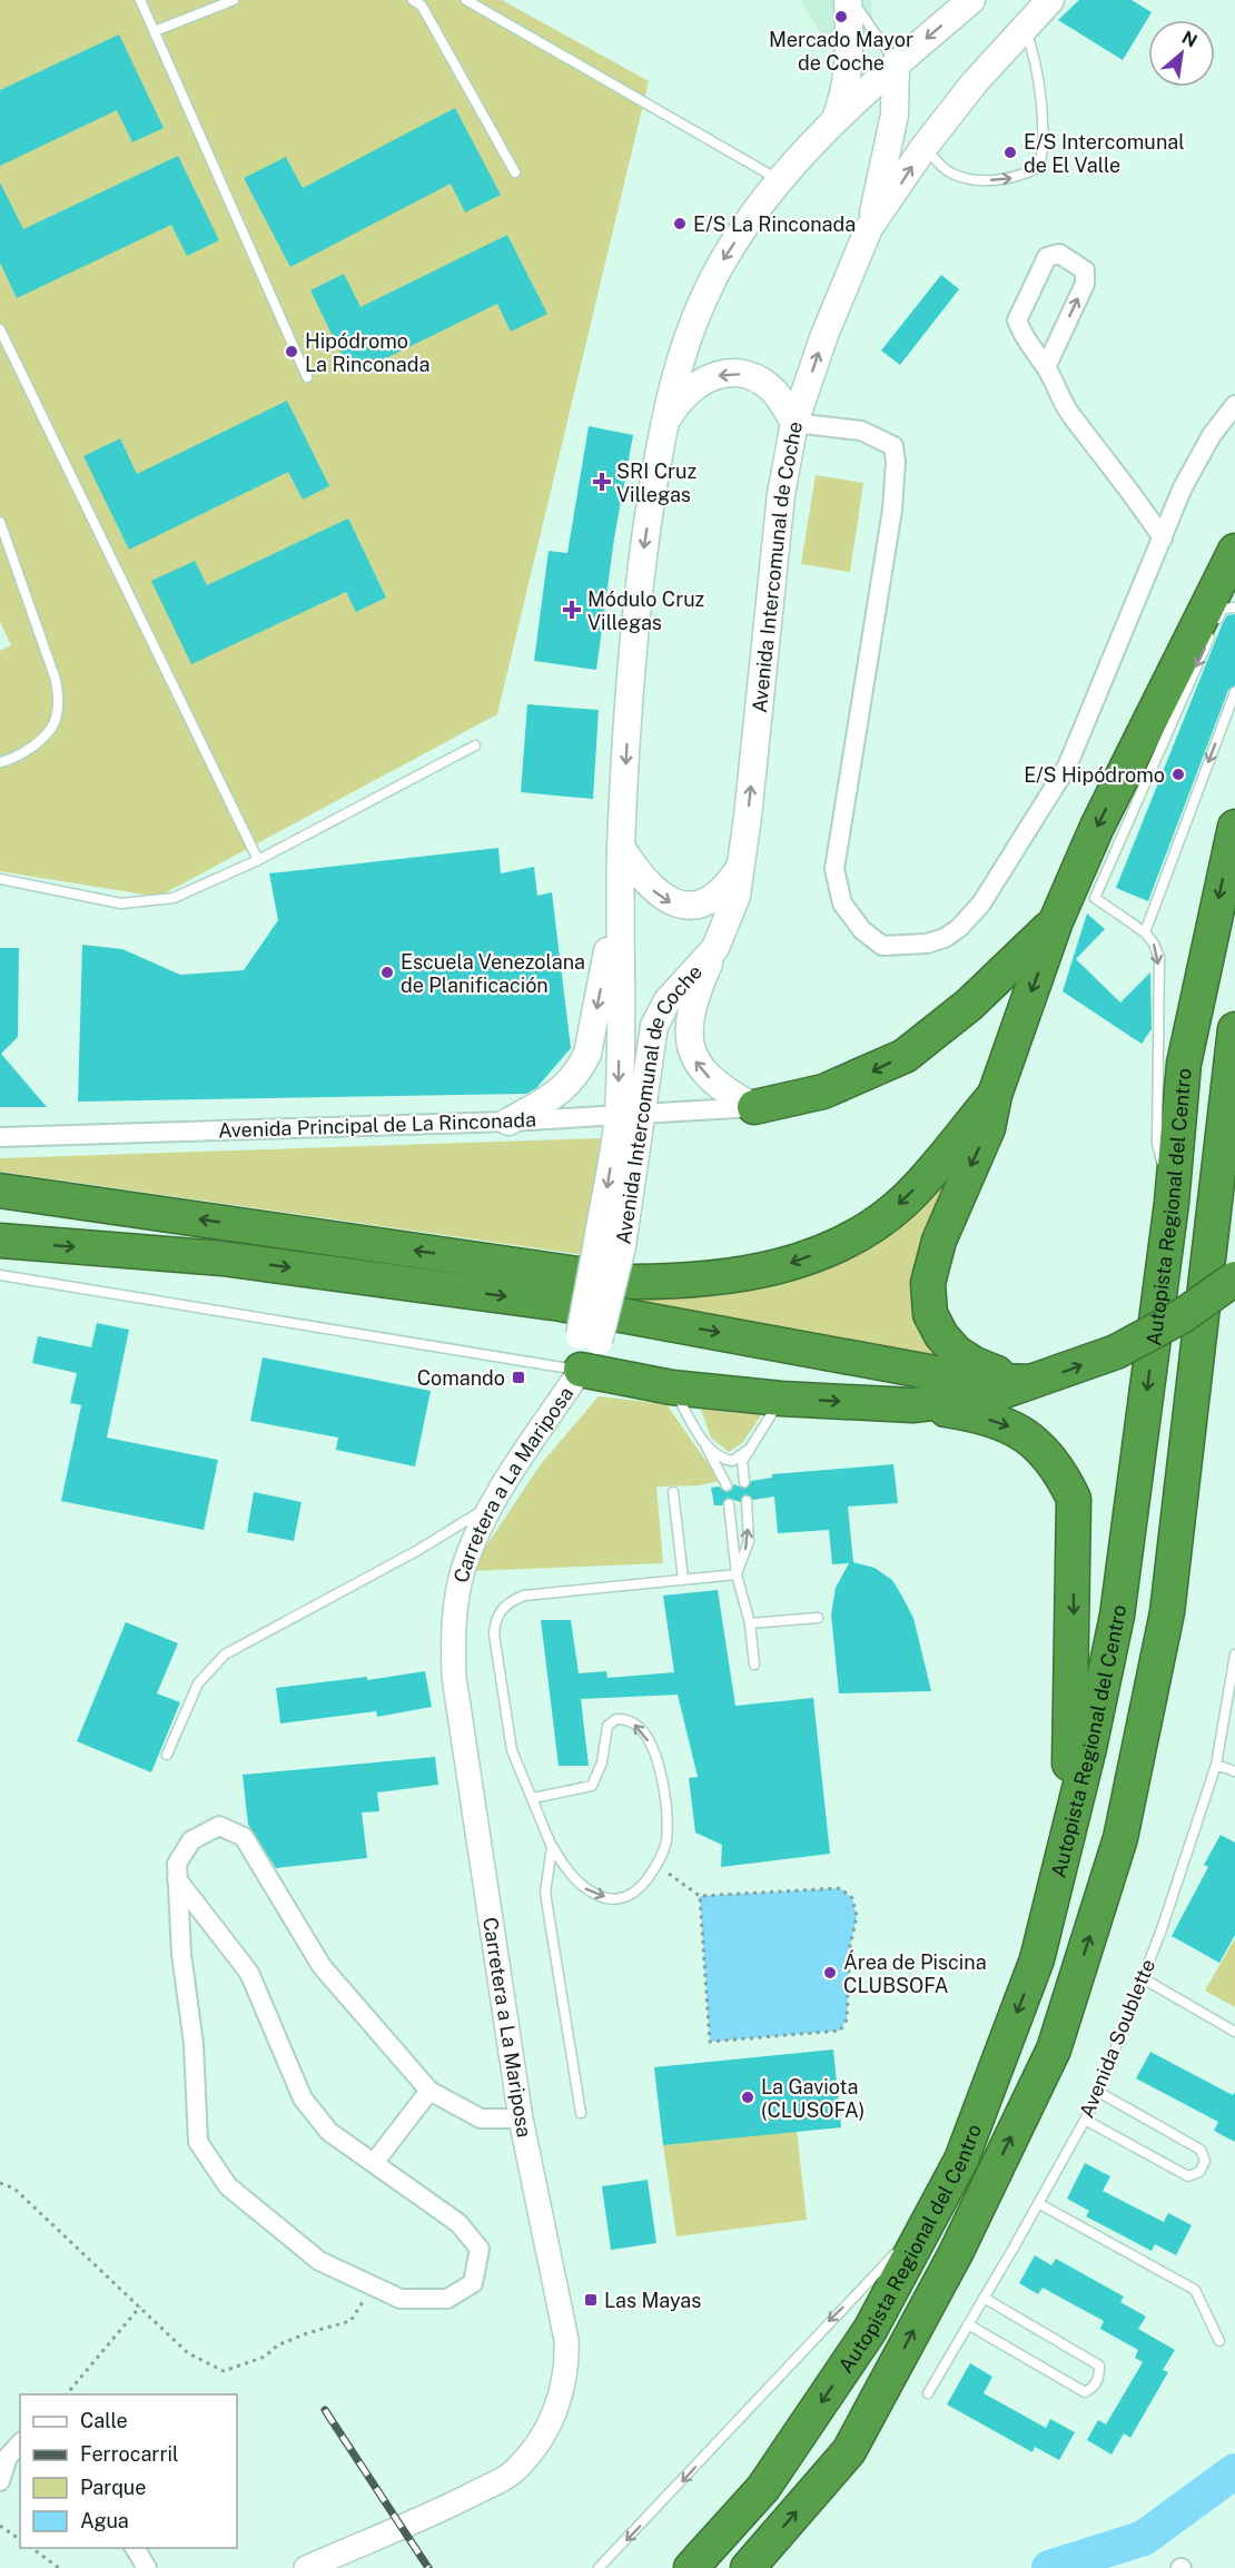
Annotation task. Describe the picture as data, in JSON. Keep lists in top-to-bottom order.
{
  "streets": {
    "highway": ["Autopista Regional del Centro"],
    "main road": ["Avenida Intercomunal de Coche"],
    "street": ["Avenida Principal de La Rinconada", "Carretera a La Mariposa"],
    "lane": ["Avenida Soublette"]
  },
  "crossings": [
    ["Avenida Intercomunal de Coche", "Avenida Principal de La Rinconada"],
    ["Avenida Intercomunal de Coche", "Carretera a La Mariposa"]
  ],
  "places": {
    "other": [
      "Mercado Mayor de Coche",
      "E/S Intercomunal de El Valle",
      "E/S La Rinconada",
      "Hipódromo La Rinconada",
      "E/S Hipódromo",
      "Escuela Venezolana de Planificación",
      "Área de Piscina CLUBSOFA",
      "La Gaviota (CLUSOFA)"
    ],
    "health": ["SRI Cruz Villegas", "Módulo Cruz Villegas"],
    "transit": ["Comando", "Las Mayas"]
  },
  "legend": [
    "Calle",
    "Ferrocarril",
    "Parque",
    "Agua"
  ],
  "north": "top right"
}
